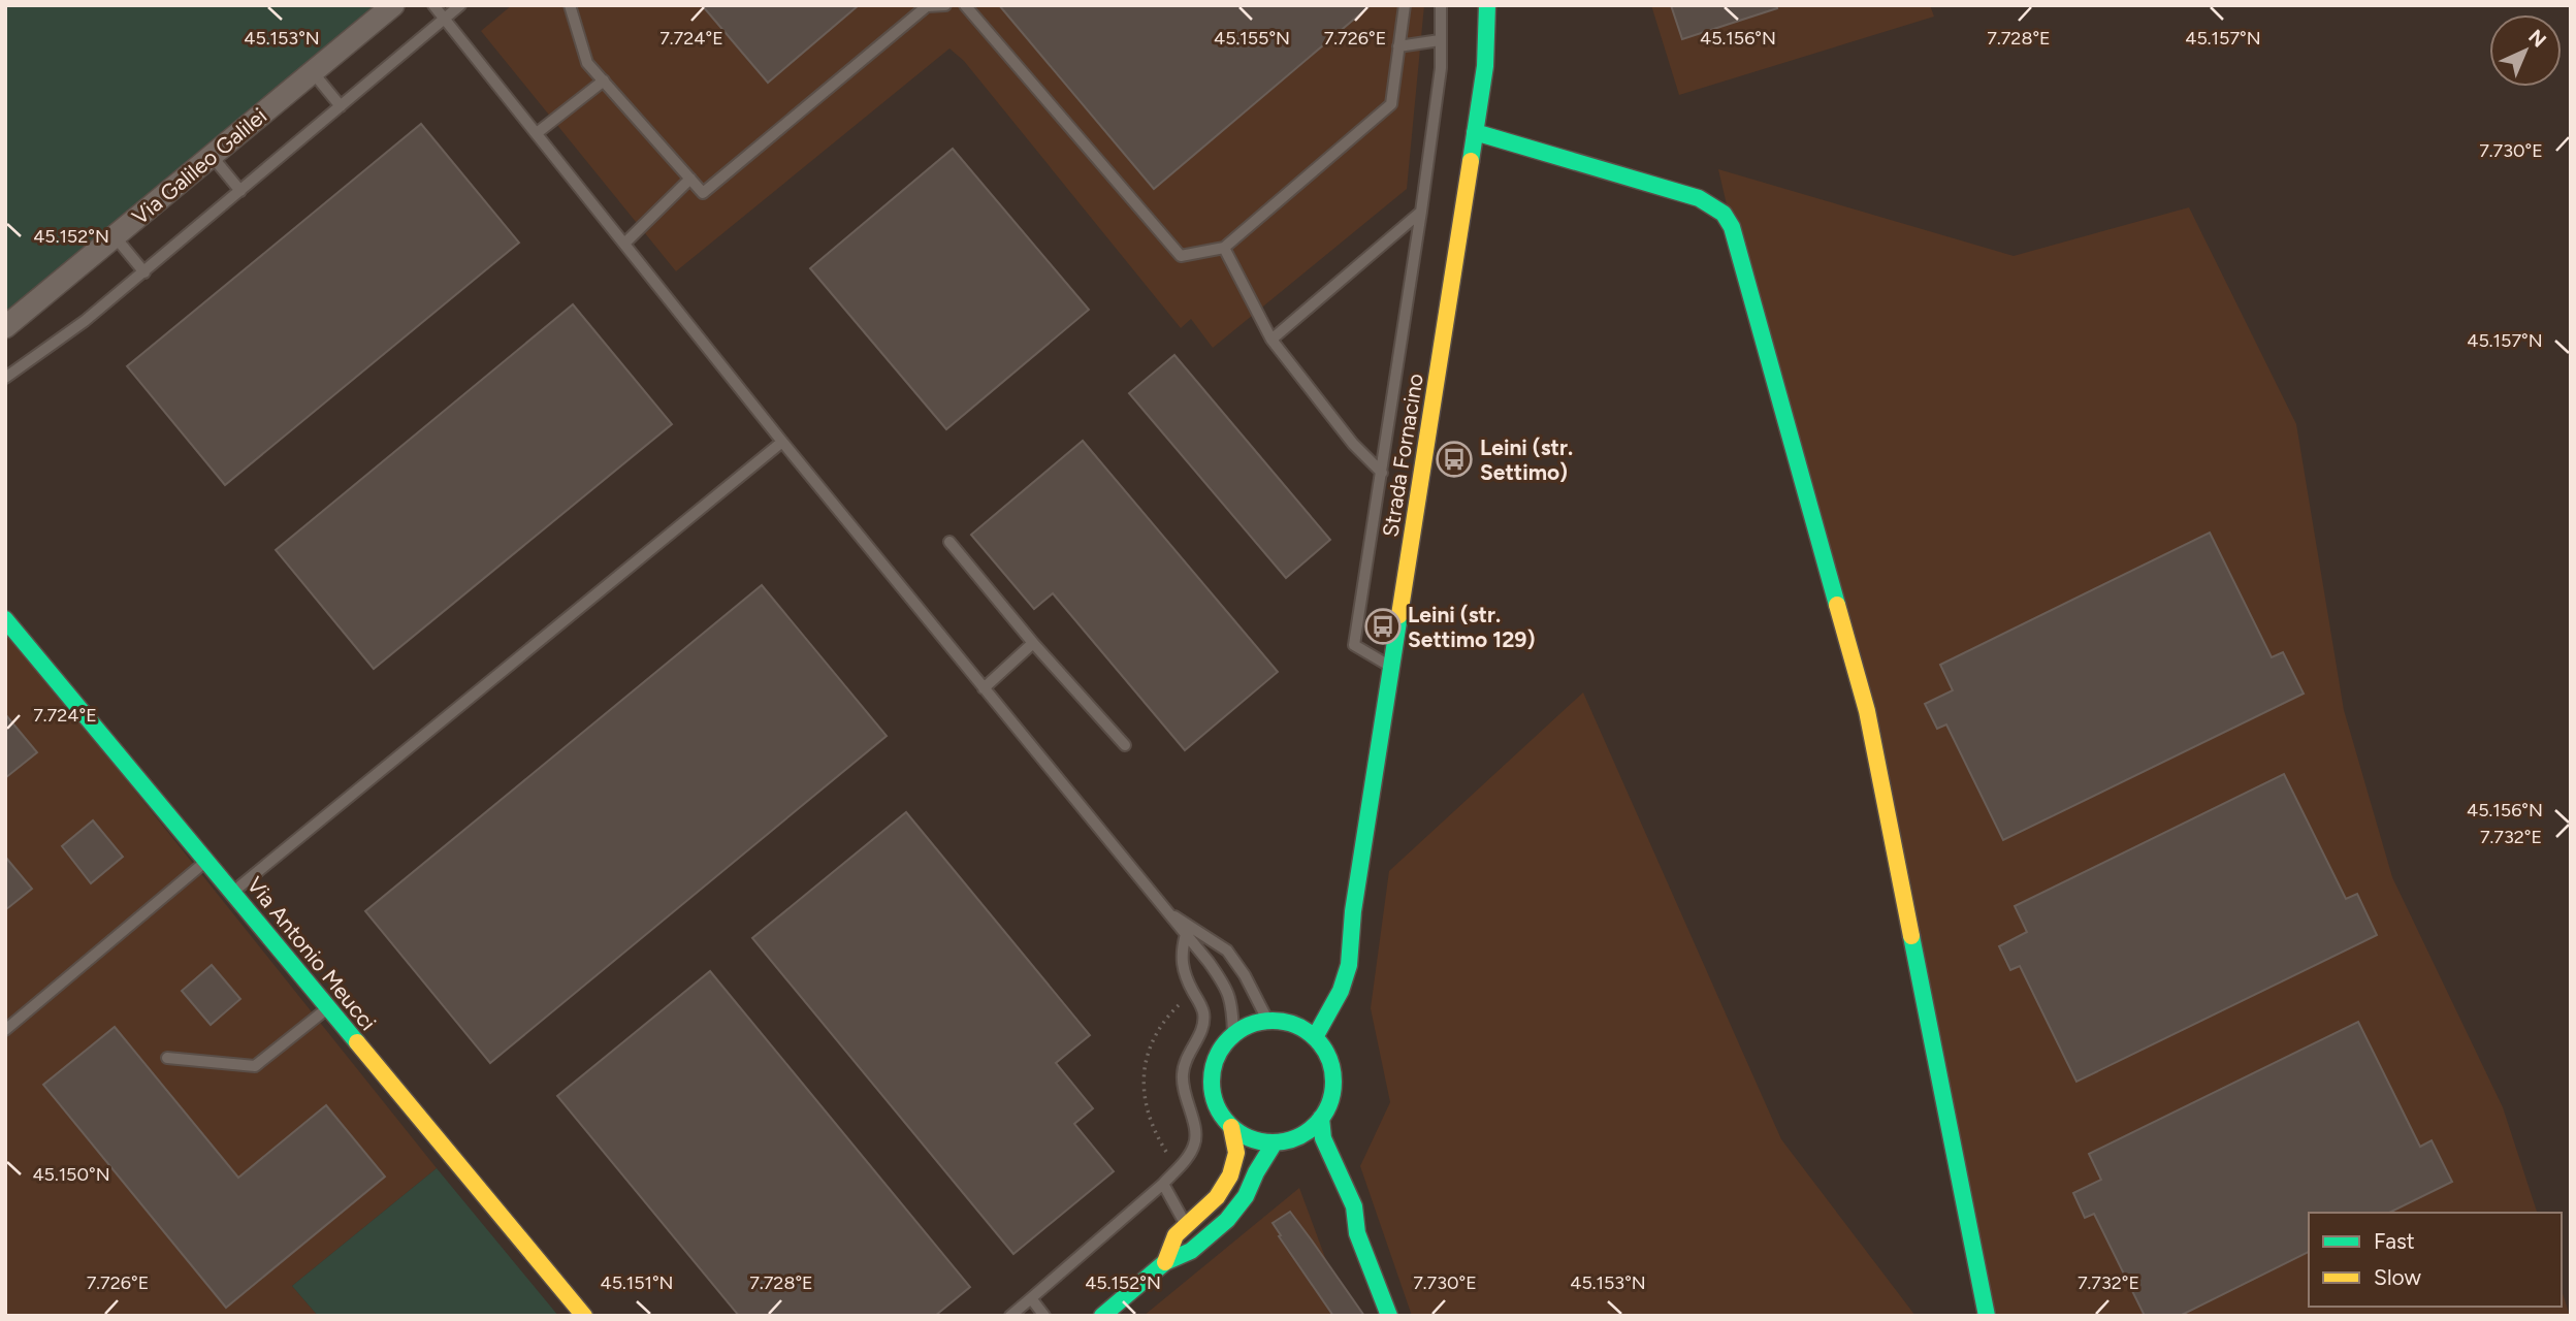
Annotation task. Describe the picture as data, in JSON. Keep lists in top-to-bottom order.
{
  "streets": {
    "street": ["Via Galileo Galilei", "Strada Fornacino", "Via Antonio Meucci"]
  },
  "places": {
    "bus stop": ["Leini (str. Settimo)", "Leini (str. Settimo 129)"]
  },
  "legend": ["Fast", "Slow"],
  "north": "top right",
  "coordinates": [
    "45.153°N",
    "45.155°N",
    "45.156°N",
    "45.157°N",
    "7.724°E",
    "7.726°E",
    "7.728°E",
    "7.730°E",
    "45.152°N",
    "7.732°E",
    "45.150°N",
    "45.151°N"
  ]
}
